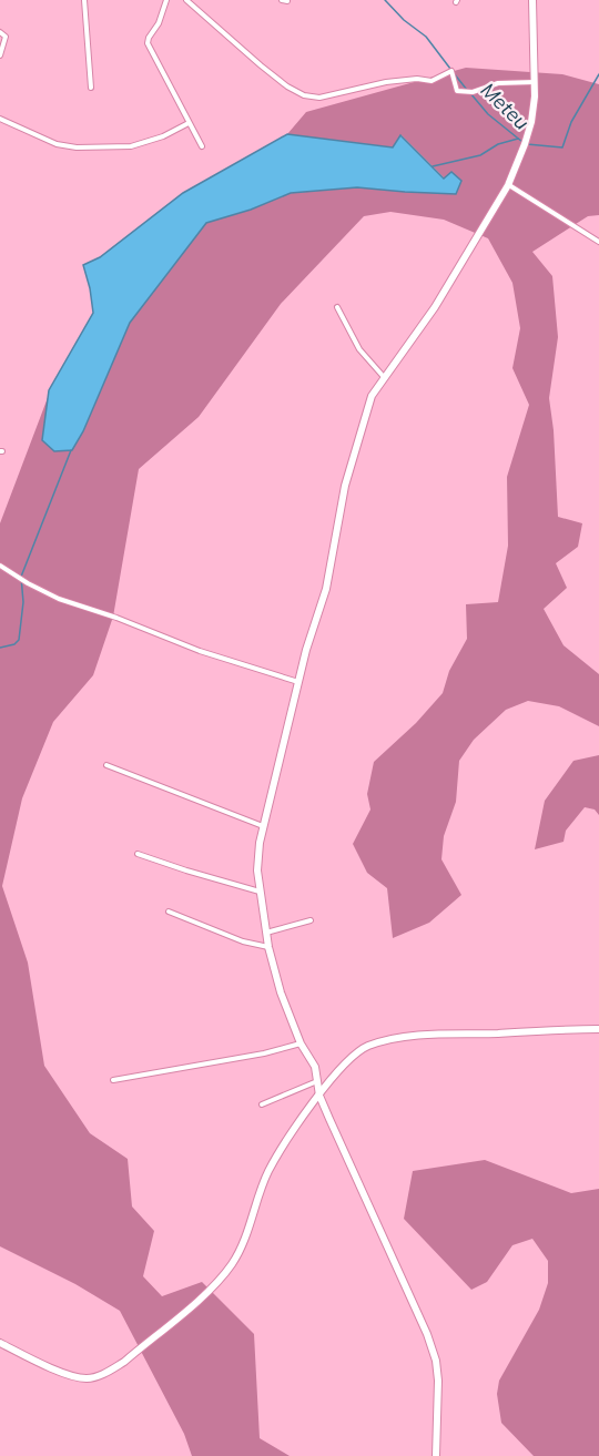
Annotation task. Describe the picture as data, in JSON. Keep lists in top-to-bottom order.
{
  "water": ["Meteu"]
}
